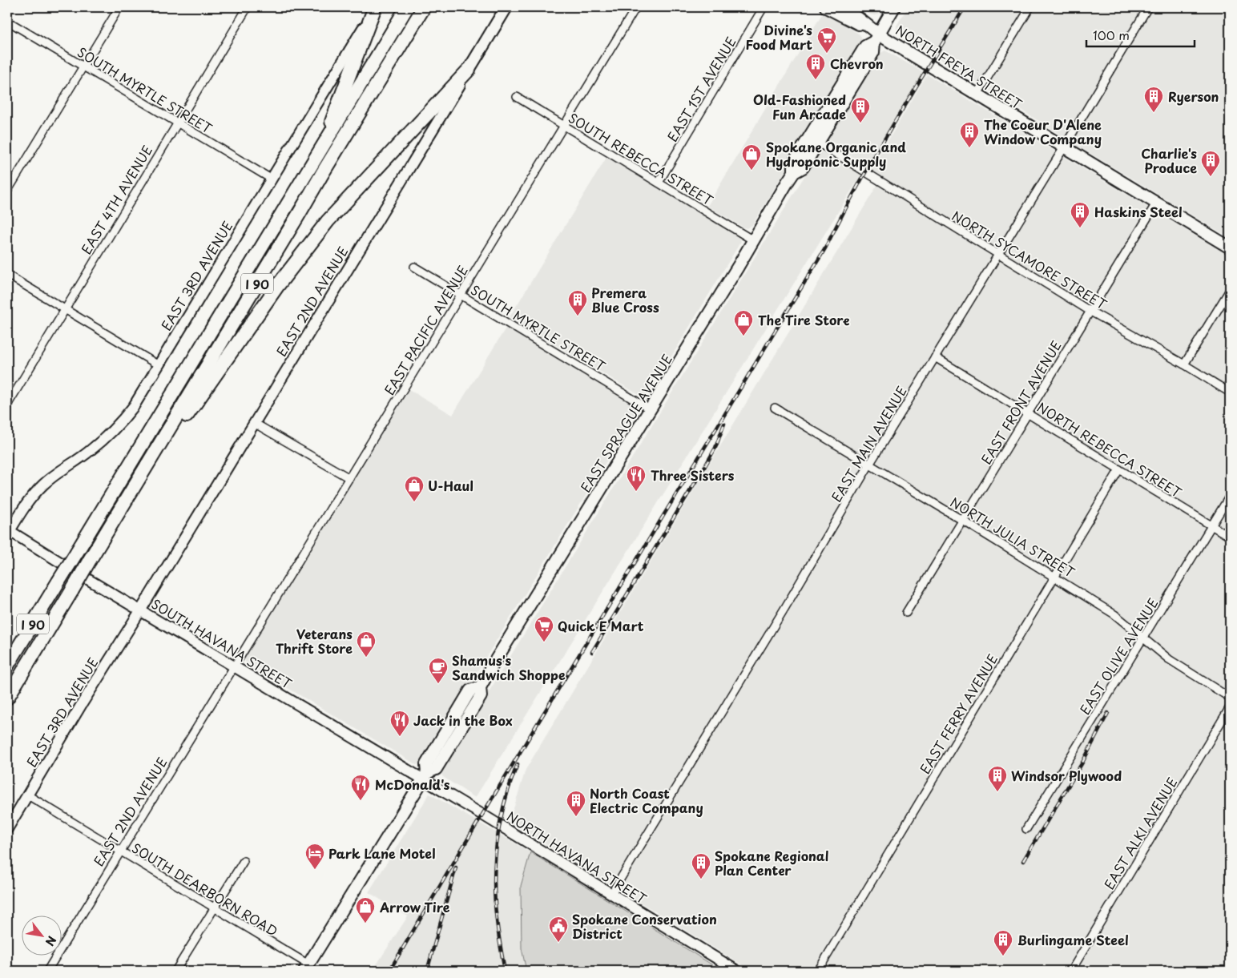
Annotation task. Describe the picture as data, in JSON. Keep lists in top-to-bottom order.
{
  "streets": {
    "highway": ["I 90"],
    "main road": ["NORTH FREYA STREET", "EAST 2ND AVENUE", "EAST SPRAGUE AVENUE"],
    "street": [
      "EAST 1ST AVENUE",
      "SOUTH MYRTLE STREET",
      "SOUTH REBECCA STREET",
      "EAST 4TH AVENUE",
      "NORTH SYCAMORE STREET",
      "EAST 3RD AVENUE",
      "EAST PACIFIC AVENUE",
      "EAST FRONT AVENUE",
      "EAST MAIN AVENUE",
      "NORTH REBECCA STREET",
      "NORTH JULIA STREET",
      "SOUTH HAVANA STREET",
      "EAST OLIVE AVENUE",
      "EAST FERRY AVENUE",
      "EAST ALKI AVENUE",
      "NORTH HAVANA STREET",
      "SOUTH DEARBORN ROAD"
    ]
  },
  "crossings": [
    ["NORTH FREYA STREET", "EAST FRONT AVENUE"],
    ["NORTH FREYA STREET", "EAST SPRAGUE AVENUE"],
    ["NORTH FREYA STREET", "EAST MAIN AVENUE"],
    ["EAST 1ST AVENUE", "SOUTH REBECCA STREET"],
    ["SOUTH MYRTLE STREET", "EAST 4TH AVENUE"],
    ["SOUTH MYRTLE STREET", "EAST 3RD AVENUE"],
    ["SOUTH MYRTLE STREET", "EAST PACIFIC AVENUE"],
    ["SOUTH MYRTLE STREET", "EAST SPRAGUE AVENUE"],
    ["SOUTH REBECCA STREET", "EAST PACIFIC AVENUE"],
    ["SOUTH REBECCA STREET", "EAST SPRAGUE AVENUE"],
    ["NORTH SYCAMORE STREET", "EAST FRONT AVENUE"],
    ["NORTH SYCAMORE STREET", "EAST SPRAGUE AVENUE"],
    ["NORTH SYCAMORE STREET", "EAST MAIN AVENUE"],
    ["EAST 3RD AVENUE", "EAST 2ND AVENUE"],
    ["EAST 3RD AVENUE", "SOUTH HAVANA STREET"],
    ["EAST 3RD AVENUE", "SOUTH DEARBORN ROAD"],
    ["EAST 2ND AVENUE", "EAST PACIFIC AVENUE"],
    ["EAST 2ND AVENUE", "SOUTH HAVANA STREET"],
    ["EAST 2ND AVENUE", "SOUTH DEARBORN ROAD"],
    ["EAST PACIFIC AVENUE", "SOUTH HAVANA STREET"],
    ["EAST FRONT AVENUE", "NORTH REBECCA STREET"],
    ["EAST FRONT AVENUE", "NORTH JULIA STREET"],
    ["EAST SPRAGUE AVENUE", "SOUTH HAVANA STREET"],
    ["EAST SPRAGUE AVENUE", "NORTH HAVANA STREET"],
    ["EAST SPRAGUE AVENUE", "SOUTH DEARBORN ROAD"],
    ["EAST MAIN AVENUE", "NORTH REBECCA STREET"],
    ["EAST MAIN AVENUE", "NORTH JULIA STREET"],
    ["EAST MAIN AVENUE", "NORTH HAVANA STREET"],
    ["NORTH REBECCA STREET", "EAST OLIVE AVENUE"],
    ["NORTH REBECCA STREET", "EAST FERRY AVENUE"],
    ["NORTH JULIA STREET", "EAST OLIVE AVENUE"],
    ["NORTH JULIA STREET", "EAST FERRY AVENUE"],
    ["SOUTH HAVANA STREET", "NORTH HAVANA STREET"]
  ],
  "places": {
    "supermarket": ["Divine's Food Mart", "Quick E Mart"],
    "building": [
      "Chevron",
      "Ryerson",
      "Old-Fashioned Fun Arcade",
      "The Coeur D'Alene Window Company",
      "Charlie's Produce",
      "Haskins Steel",
      "Premera Blue Cross",
      "Windsor Plywood",
      "North Coast Electric Company",
      "Spokane Regional Plan Center",
      "Burlingame Steel"
    ],
    "shop": [
      "Spokane Organic and Hydroponic Supply",
      "The Tire Store",
      "U-Haul",
      "Veterans Thrift Store",
      "Arrow Tire"
    ],
    "restaurant": ["Three Sisters", "Jack in the Box", "McDonald's"],
    "cafe": ["Shamus's Sandwich Shoppe"],
    "hotel": ["Park Lane Motel"],
    "public building": ["Spokane Conservation District"]
  },
  "scale_bar": "100 m",
  "north": "bottom right"
}
